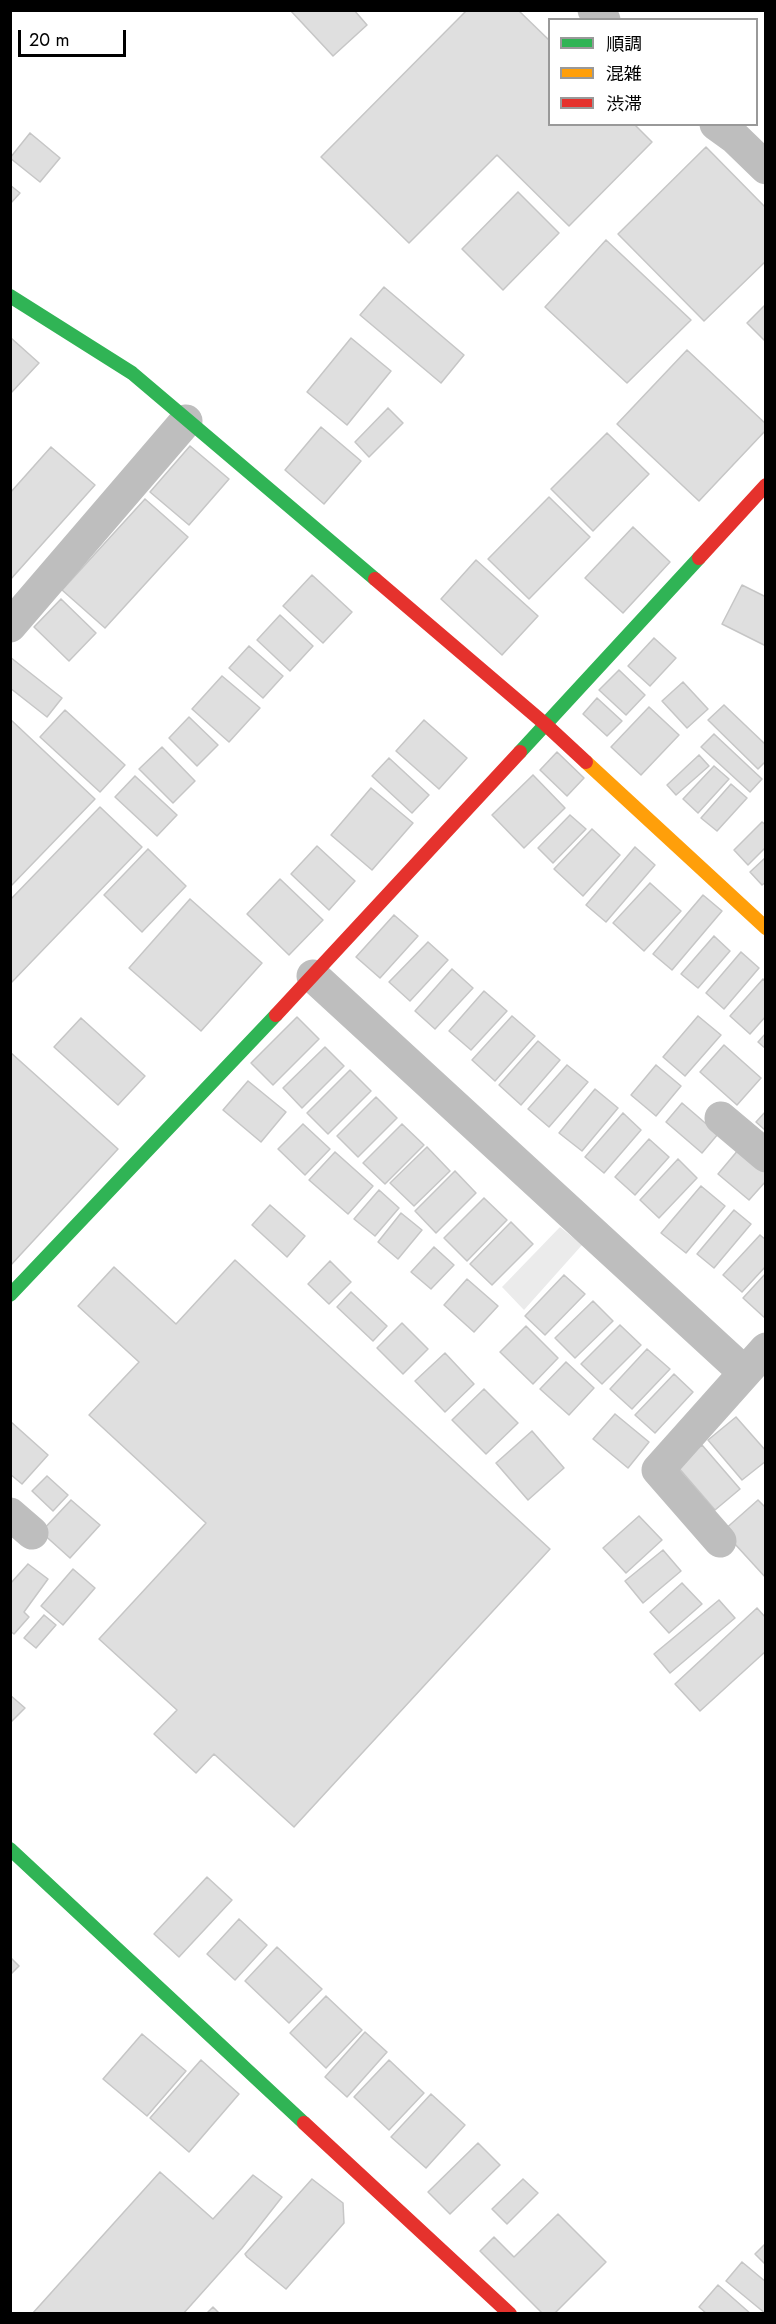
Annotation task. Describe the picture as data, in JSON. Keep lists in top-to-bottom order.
{
  "legend": ["順調", "混雑", "渋滞"],
  "scale_bar": "20 m"
}
